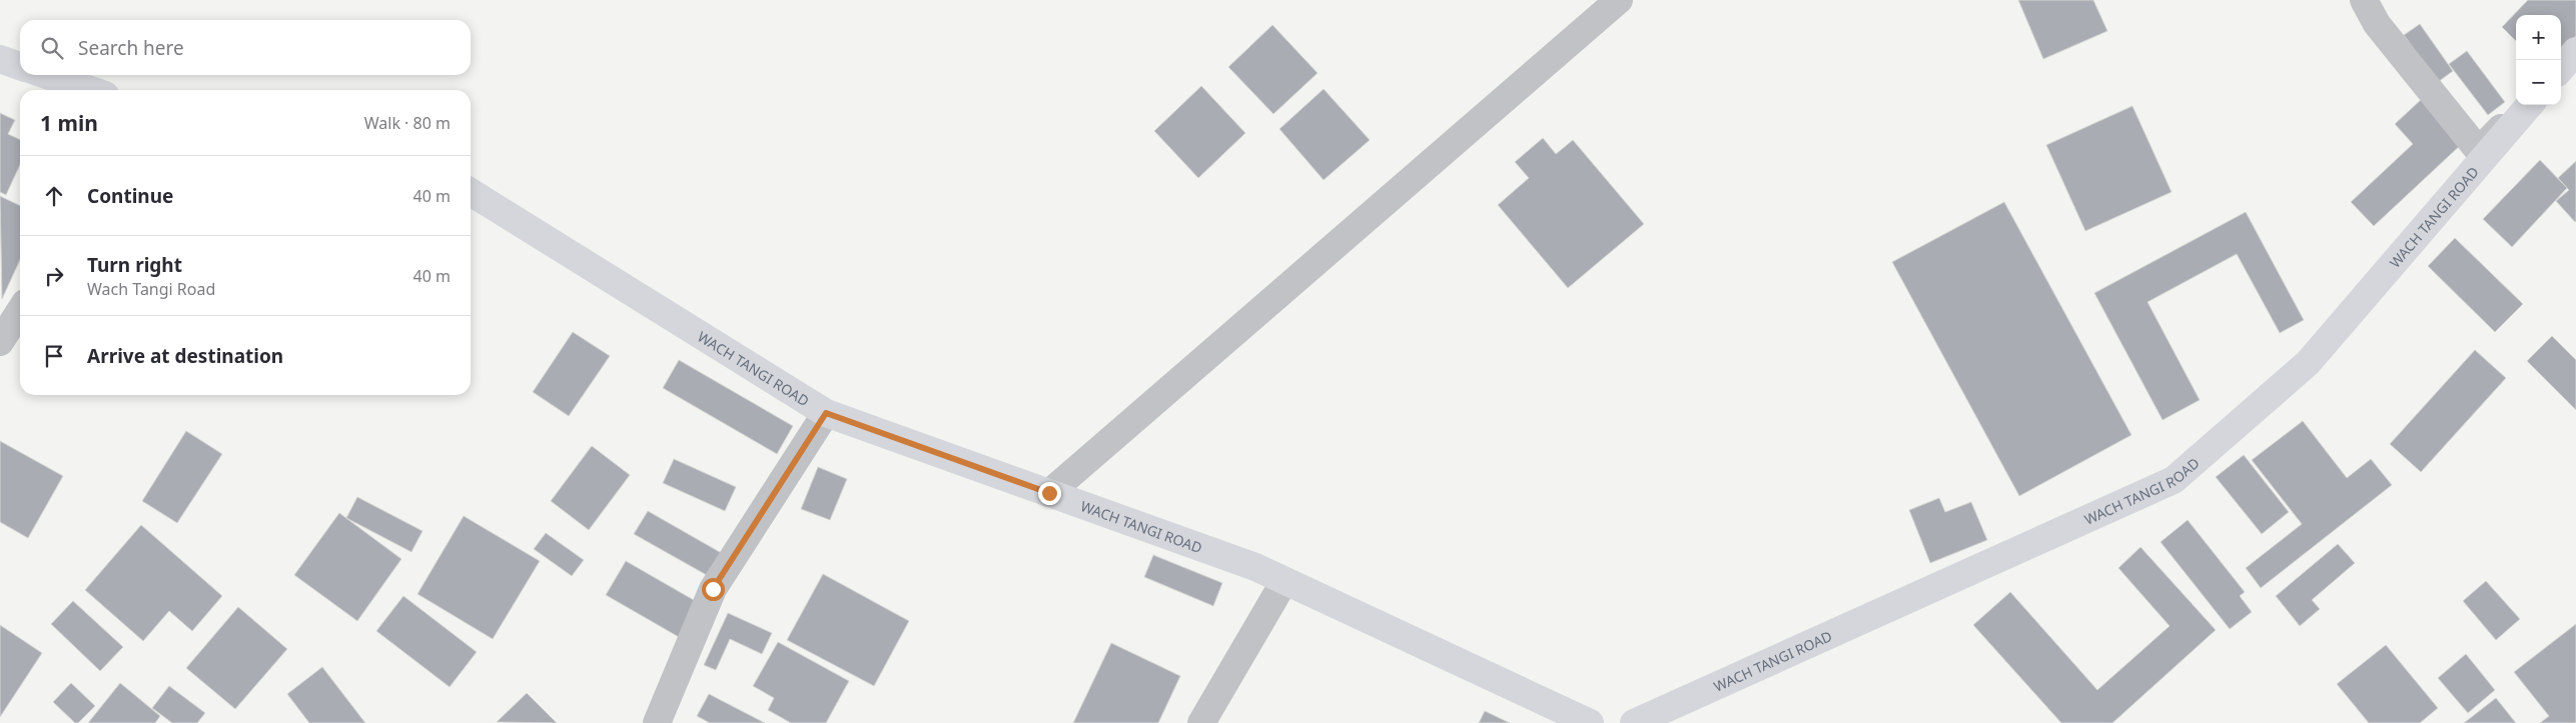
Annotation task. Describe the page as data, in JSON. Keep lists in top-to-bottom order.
{
  "streets": {
    "main road": ["WACH TANGI ROAD"]
  },
  "page": {
    "map_buttons": ["+", "−"],
    "search": "Search here",
    "heading": ["1 min", "Walk · 80 m"],
    "list": [
      ["Continue", "40 m"],
      ["Turn right", "Wach Tangi Road", "40 m"],
      "Arrive at destination"
    ]
  }
}
